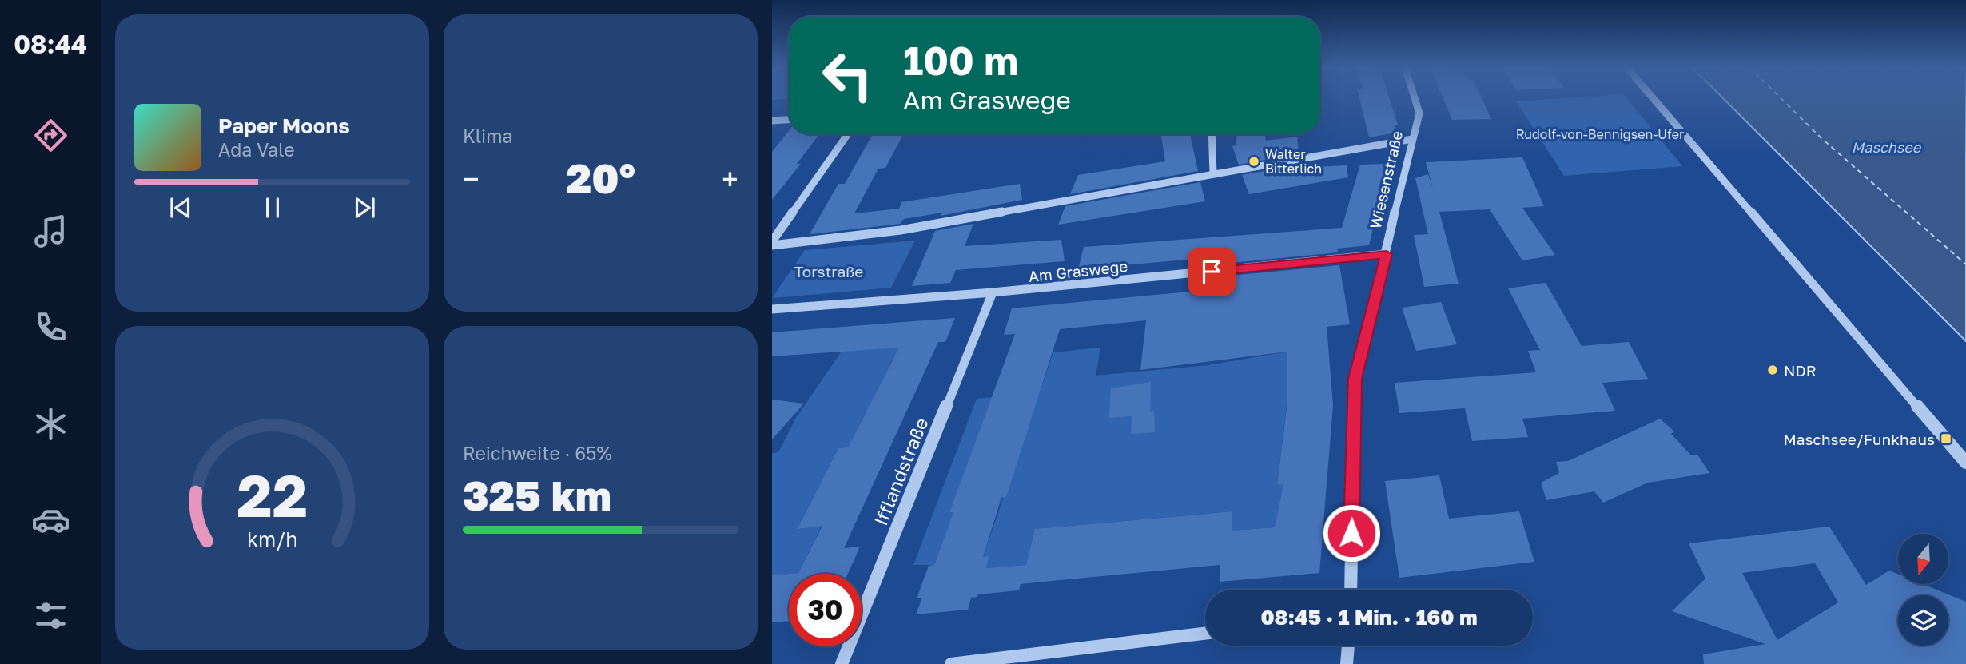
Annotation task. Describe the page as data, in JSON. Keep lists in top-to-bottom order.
{
  "streets": {
    "street": ["Wiesenstraße", "Am Graswege", "Ifflandstraße"]
  },
  "crossings": [
    ["Wiesenstraße", "Am Graswege"],
    ["Am Graswege", "Ifflandstraße"]
  ],
  "water": ["Maschsee"],
  "parks": ["Rudolf-von-Bennigsen-Ufer", "Torstraße"],
  "places": {
    "other": ["Walter Bitterlich", "NDR"],
    "transit": ["Maschsee/Funkhaus"]
  },
  "north": "bottom",
  "page": {
    "tabs": "08:44",
    "tile": [
      "Klima",
      ["Reichweite · 65%", "325 km"]
    ],
    "turn": ["100 m", "Am Graswege"],
    "song": ["Paper Moons", "Ada Vale"],
    "heat": ["−", "20°", "+"],
    "limit": "30",
    "trip": "08:45 · 1 Min. · 160 m",
    "gauge": ["22", "km/h"]
  }
}
